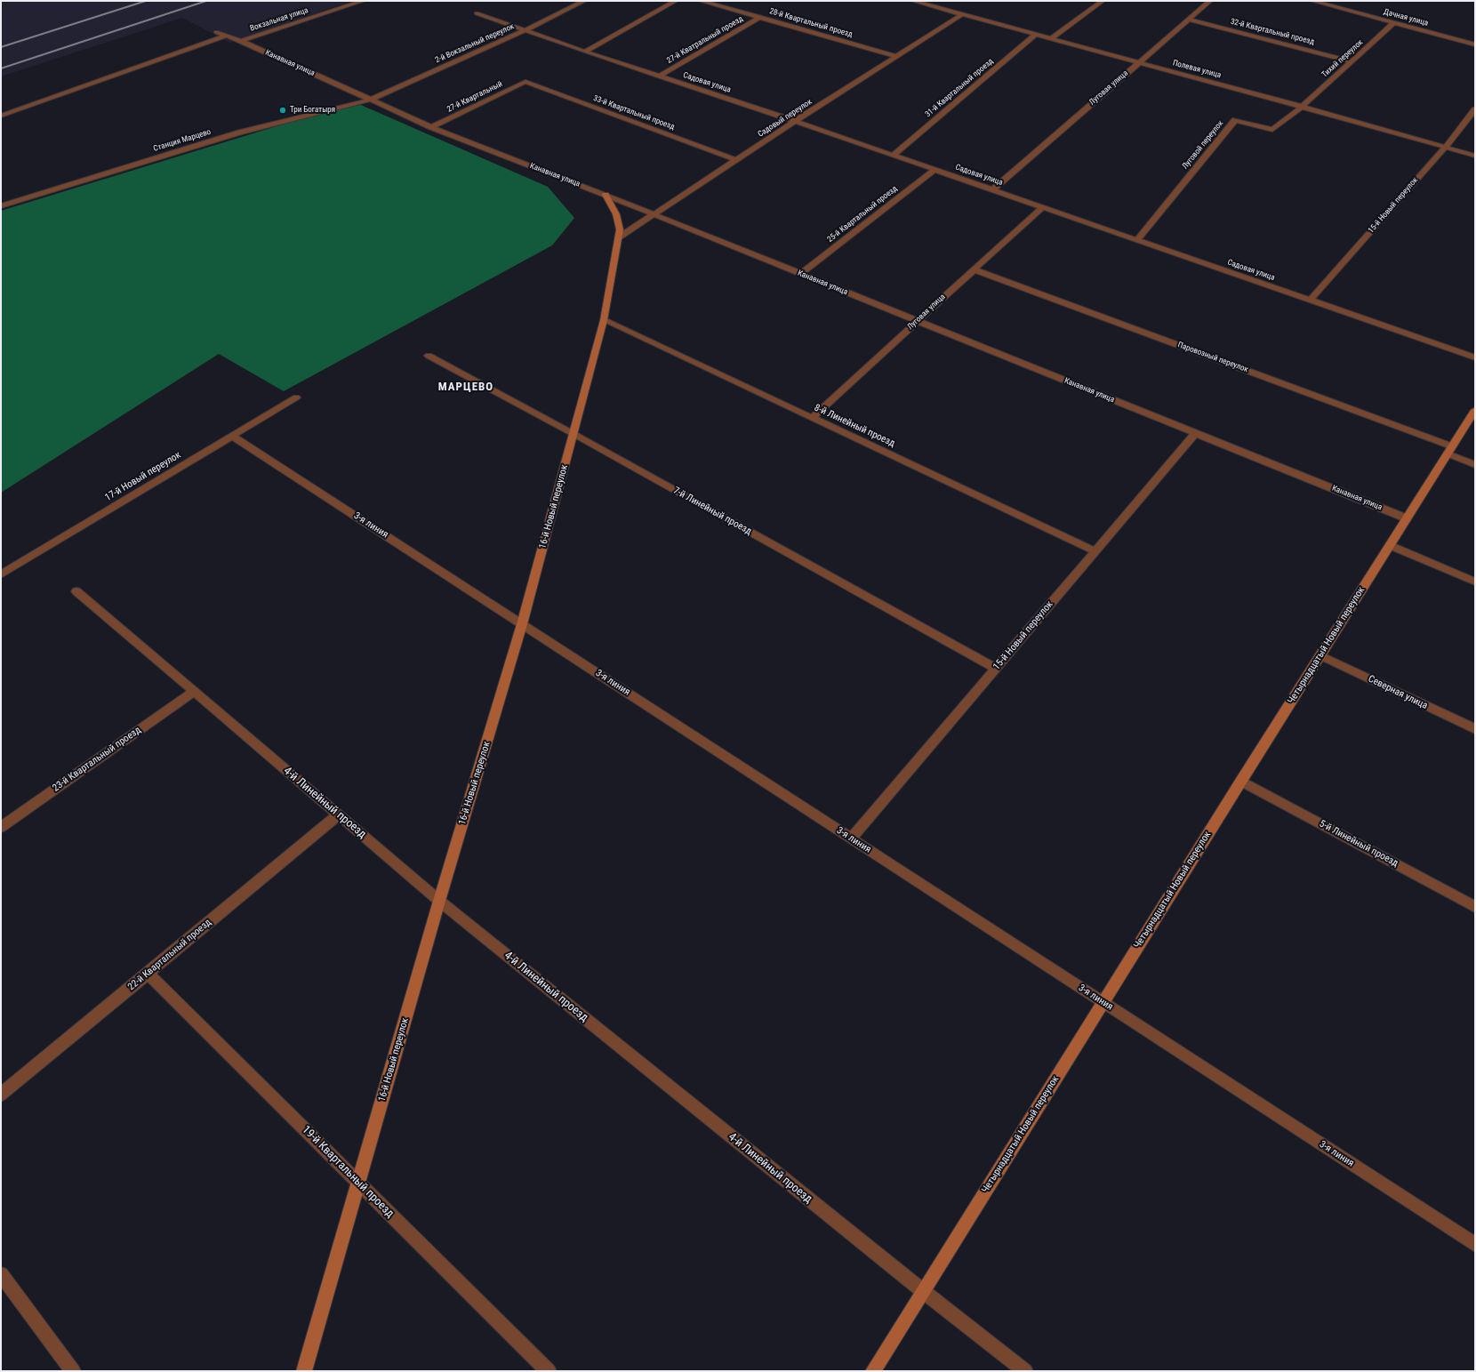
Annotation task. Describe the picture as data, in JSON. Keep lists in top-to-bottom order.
{
  "streets": {
    "street": [
      "Дачная улица",
      "Вокзальная улица",
      "28-й Квартальный проезд",
      "32-й Квартальный проезд",
      "27-й Кватральный проезд",
      "2-й Вокзальный переулок",
      "Тихий переулок",
      "Канавная улица",
      "Полевая улица",
      "Садовая улица",
      "31-й Квартальный проезд",
      "Луговая улица",
      "27-й Квартальный",
      "33-й Квартальный проезд",
      "Садовый переулок",
      "Станция Марцево",
      "Луговой переулок",
      "15-й Новый переулок",
      "25-й Квартальный проезд",
      "Паровозный переулок",
      "8-й Линейный проезд",
      "17-й Новый переулок",
      "16-й Новый переулок",
      "7-й Линейный проезд",
      "3-я линия",
      "Четырнадцатый Новый переулок",
      "Северная улица",
      "23-й Квартальный проезд",
      "4-й Линейный проезд",
      "5-й Линейный проезд",
      "22-й Квартальный проезд",
      "19-й Квартальный проезд"
    ]
  },
  "crossings": [
    ["Дачная улица", "Тихий переулок"],
    ["Вокзальная улица", "Канавная улица"],
    ["28-й Квартальный проезд", "27-й Кватральный проезд"],
    ["28-й Квартальный проезд", "Садовый переулок"],
    ["32-й Квартальный проезд", "Тихий переулок"],
    ["32-й Квартальный проезд", "Луговая улица"],
    ["27-й Кватральный проезд", "Садовая улица"],
    ["2-й Вокзальный переулок", "Канавная улица"],
    ["2-й Вокзальный переулок", "Садовая улица"],
    ["2-й Вокзальный переулок", "Станция Марцево"],
    ["Тихий переулок", "Полевая улица"],
    ["Тихий переулок", "Луговой переулок"],
    ["Канавная улица", "Луговая улица"],
    ["Канавная улица", "27-й Квартальный"],
    ["Канавная улица", "Садовый переулок"],
    ["Канавная улица", "Станция Марцево"],
    ["Канавная улица", "15-й Новый переулок"],
    ["Канавная улица", "25-й Квартальный проезд"],
    ["Канавная улица", "16-й Новый переулок"],
    ["Канавная улица", "Четырнадцатый Новый переулок"],
    ["Полевая улица", "31-й Квартальный проезд"],
    ["Полевая улица", "Луговая улица"],
    ["Полевая улица", "Садовый переулок"],
    ["Полевая улица", "Луговой переулок"],
    ["Полевая улица", "15-й Новый переулок"],
    ["Садовая улица", "31-й Квартальный проезд"],
    ["Садовая улица", "Луговая улица"],
    ["Садовая улица", "Садовый переулок"],
    ["Садовая улица", "Луговой переулок"],
    ["Садовая улица", "15-й Новый переулок"],
    ["Садовая улица", "25-й Квартальный проезд"],
    ["Луговая улица", "Паровозный переулок"],
    ["Луговая улица", "8-й Линейный проезд"],
    ["27-й Квартальный", "33-й Квартальный проезд"],
    ["33-й Квартальный проезд", "Садовый переулок"],
    ["Садовый переулок", "16-й Новый переулок"],
    ["15-й Новый переулок", "8-й Линейный проезд"],
    ["15-й Новый переулок", "7-й Линейный проезд"],
    ["15-й Новый переулок", "3-я линия"],
    ["Паровозный переулок", "Четырнадцатый Новый переулок"],
    ["8-й Линейный проезд", "16-й Новый переулок"],
    ["17-й Новый переулок", "3-я линия"],
    ["16-й Новый переулок", "7-й Линейный проезд"],
    ["16-й Новый переулок", "3-я линия"],
    ["16-й Новый переулок", "4-й Линейный проезд"],
    ["16-й Новый переулок", "19-й Квартальный проезд"],
    ["3-я линия", "Четырнадцатый Новый переулок"],
    ["Четырнадцатый Новый переулок", "Северная улица"],
    ["Четырнадцатый Новый переулок", "4-й Линейный проезд"],
    ["Четырнадцатый Новый переулок", "5-й Линейный проезд"],
    ["23-й Квартальный проезд", "4-й Линейный проезд"],
    ["4-й Линейный проезд", "22-й Квартальный проезд"],
    ["22-й Квартальный проезд", "19-й Квартальный проезд"]
  ],
  "districts": ["МАРЦЕВО"],
  "places": ["Три Богатыря"]
}
